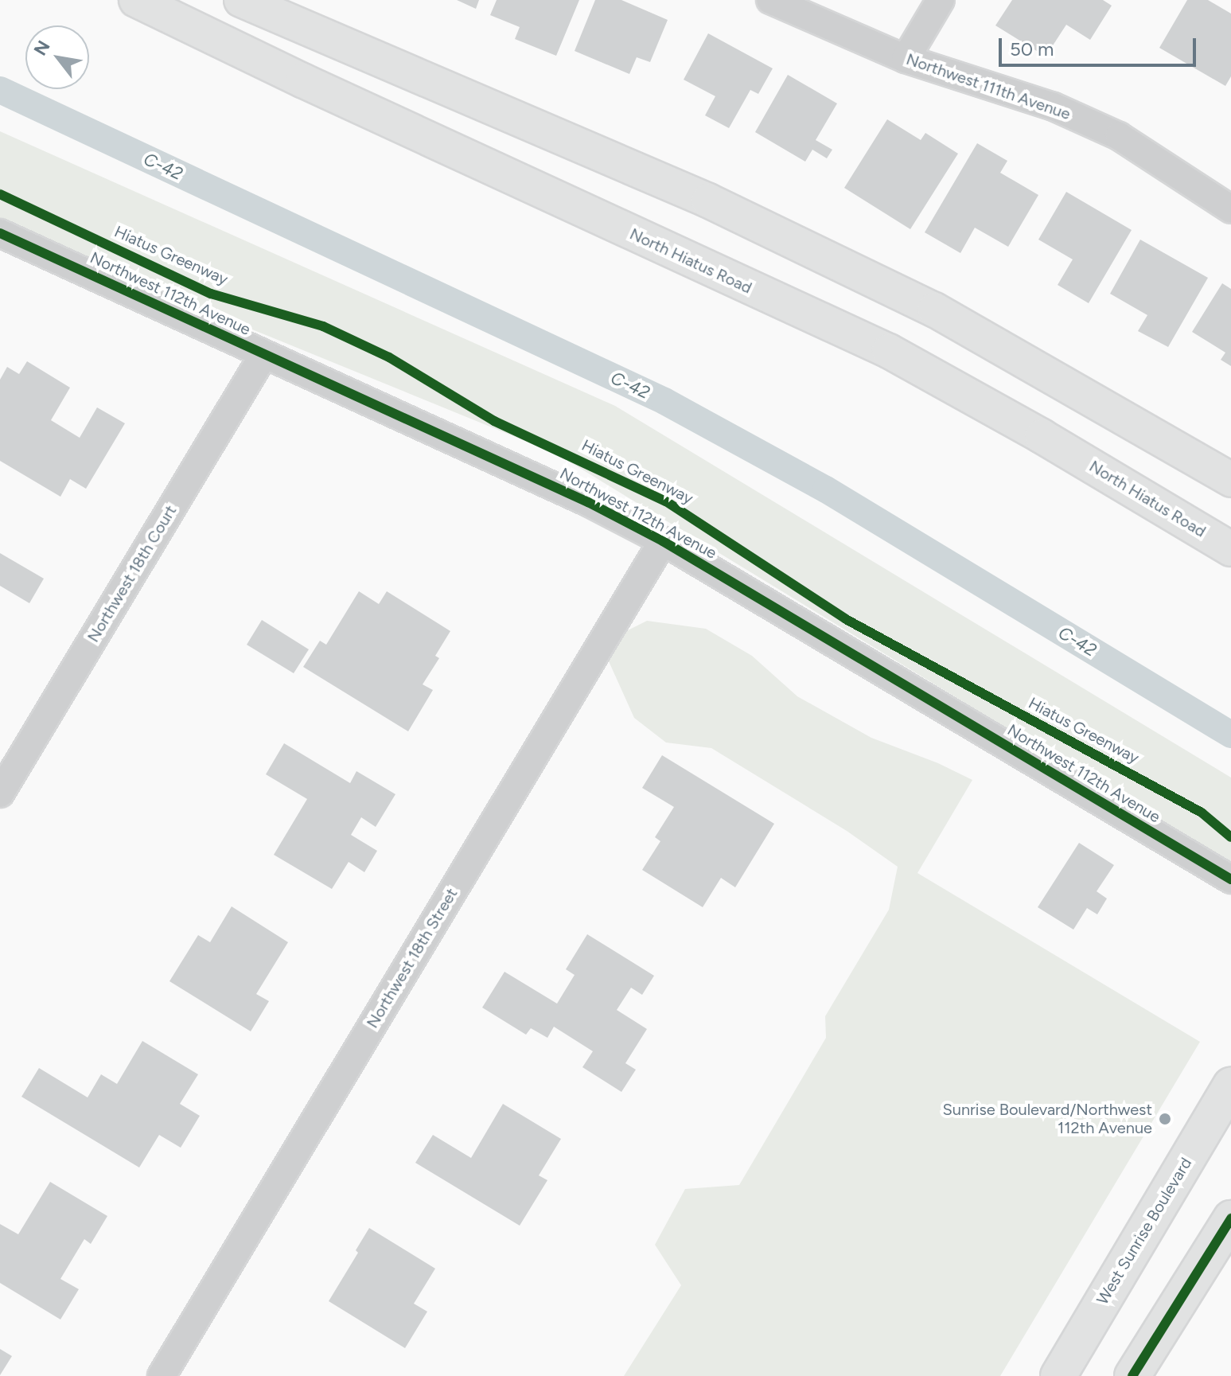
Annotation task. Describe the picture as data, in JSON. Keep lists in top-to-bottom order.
{
  "streets": {
    "highway": ["West Sunrise Boulevard"],
    "main road": ["North Hiatus Road"],
    "street": [
      "Northwest 111th Avenue",
      "Northwest 112th Avenue",
      "Northwest 18th Court",
      "Northwest 18th Street"
    ],
    "cycle path": ["Hiatus Greenway"]
  },
  "crossings": [
    ["Northwest 112th Avenue", "Northwest 18th Court"],
    ["Northwest 112th Avenue", "Northwest 18th Street"]
  ],
  "water": ["C-42"],
  "places": ["Sunrise Boulevard/Northwest 112th Avenue"],
  "scale_bar": "50 m",
  "north": "top left"
}
